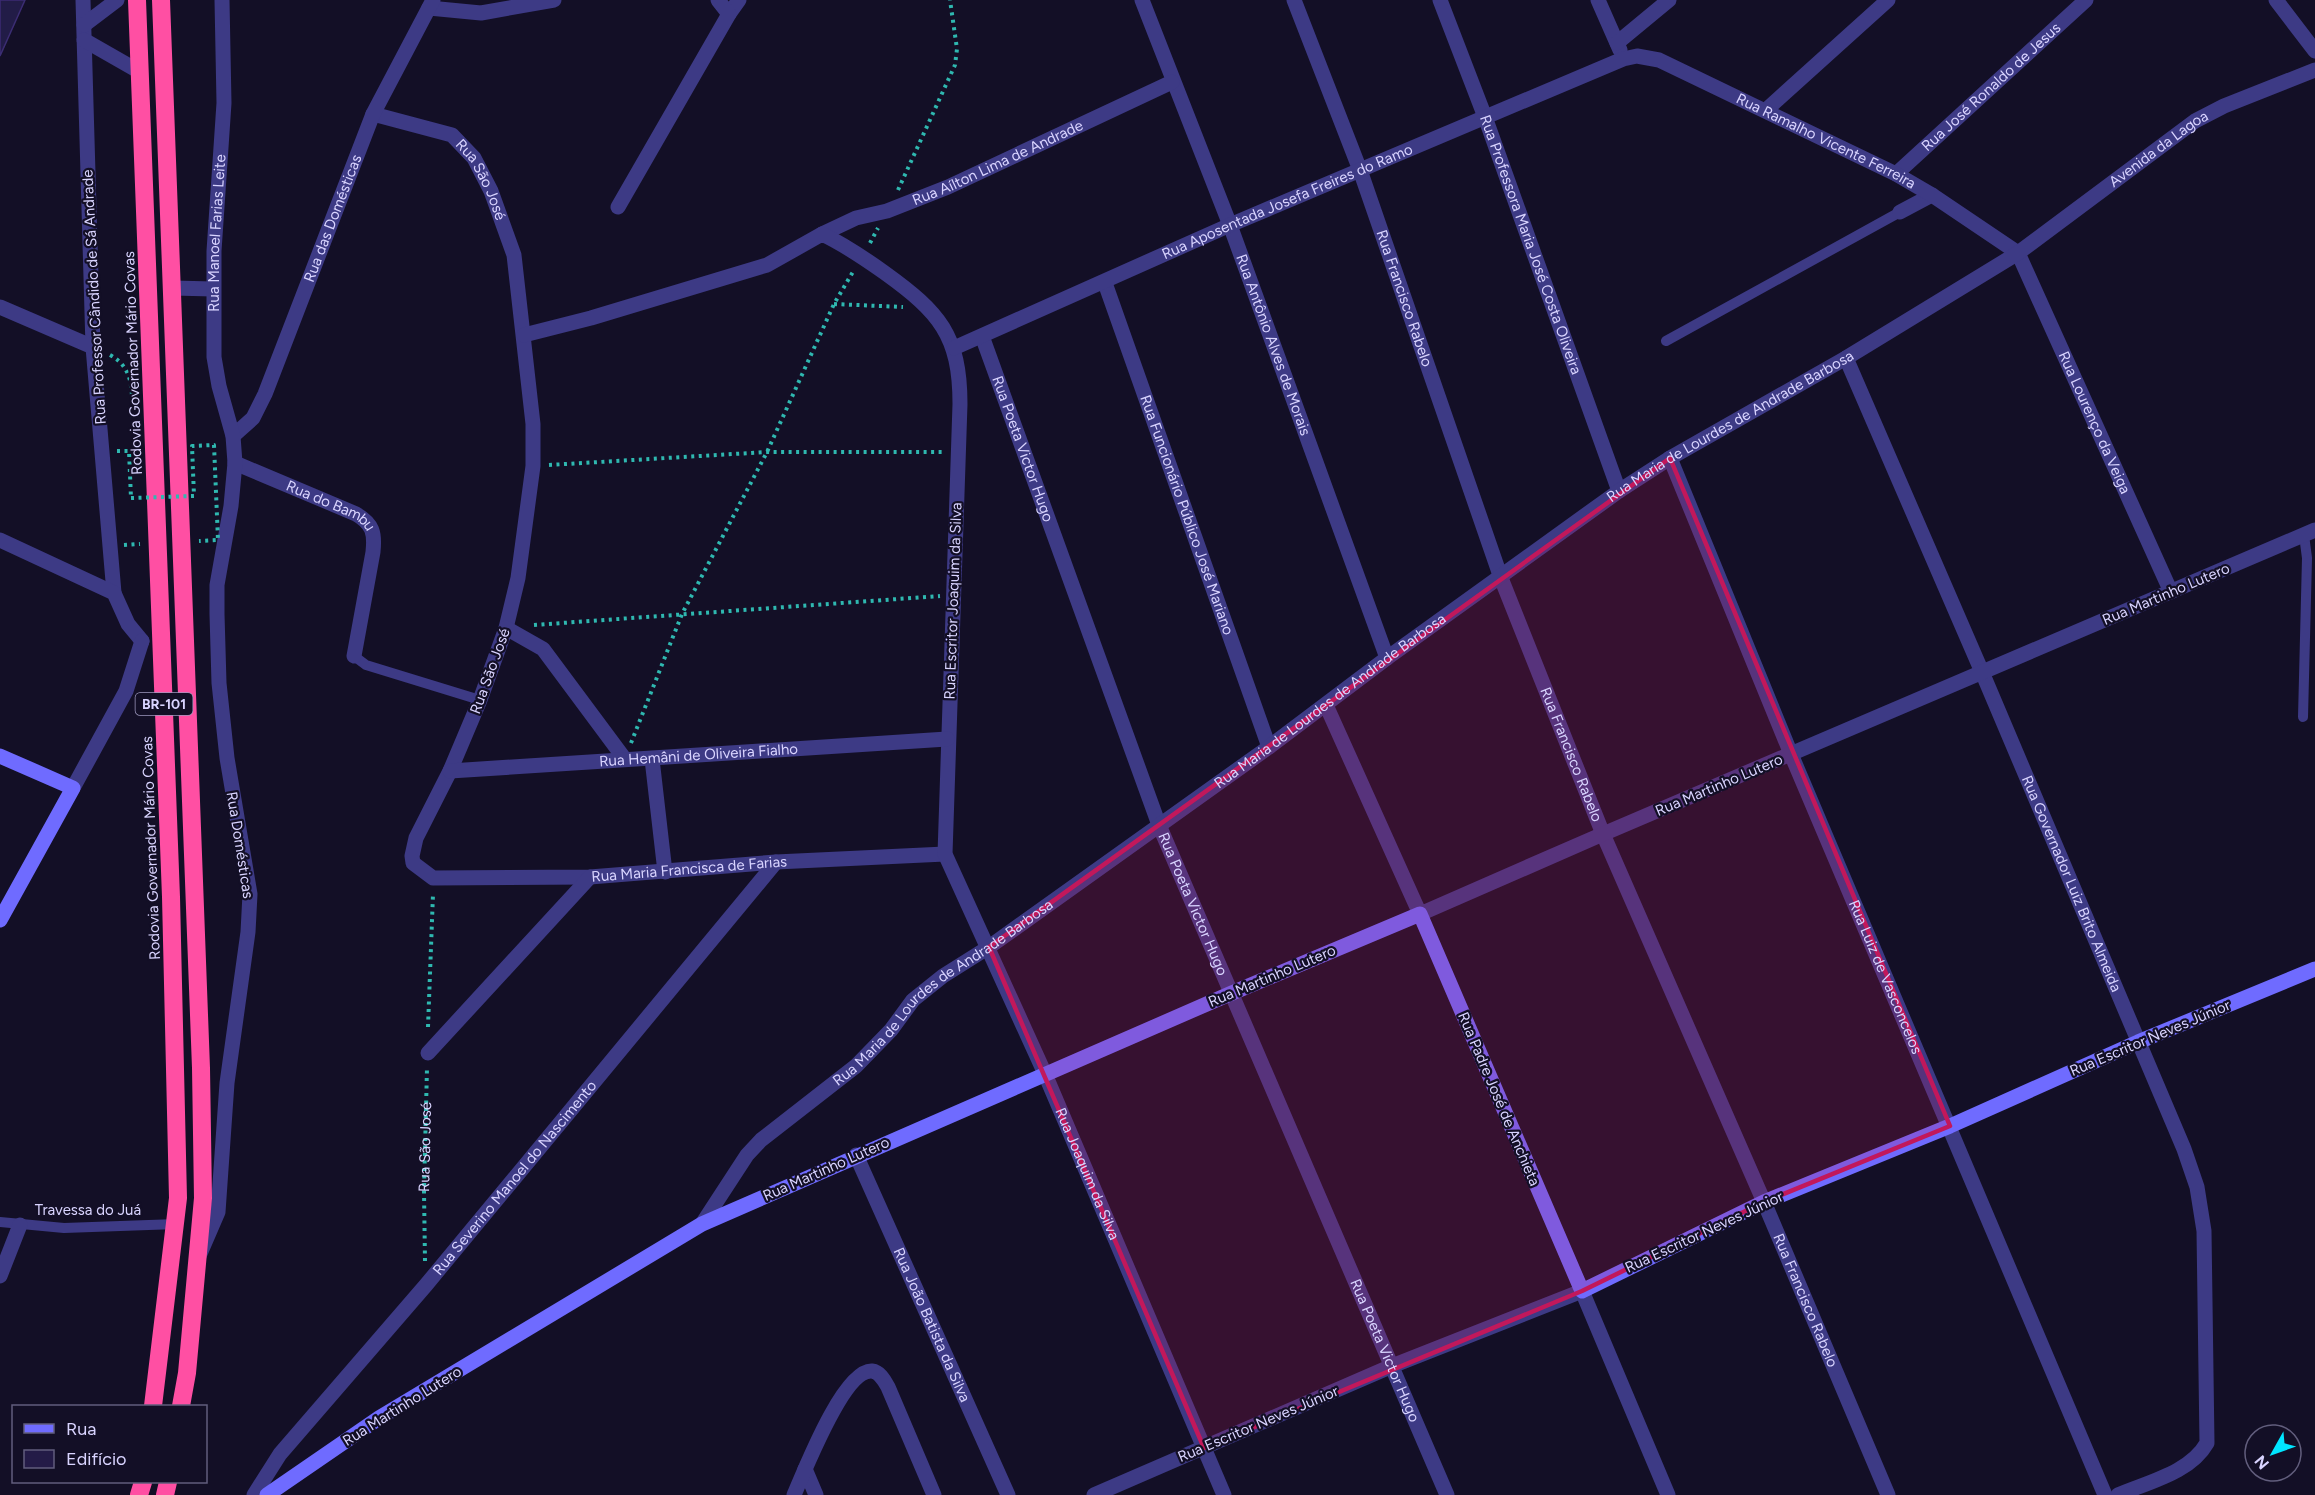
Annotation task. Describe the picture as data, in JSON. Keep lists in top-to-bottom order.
{
  "streets": {
    "highway": ["Rodovia Governador Mário Covas", "BR-101"],
    "street": [
      "Rua José Ronaldo de Jesus",
      "Rua Ramalho Vicente Ferreira",
      "Avenida da Lagoa",
      "Rua Aílton Lima de Andrade",
      "Rua São José",
      "Rua Aposentada Josefa Freires do Ramo",
      "Rua das Domésticas",
      "Rua Manoel Farias Leite",
      "Rua Professora Maria José Costa Oliveira",
      "Rua Professor Cândido de Sá Andrade",
      "Rua Francisco Rabelo",
      "Rua Antônio Alves de Morais",
      "Rua Lourenço da Veiga",
      "Rua Maria de Lourdes de Andrade Barbosa",
      "Rua Poeta Victor Hugo",
      "Rua do Bambu",
      "Rua Funcionário Público José Mariano",
      "Rua Martinho Lutero",
      "Rua Escritor Joaquim da Silva",
      "Rua Hemâni de Oliveira Fialho",
      "Rua Domésticas",
      "Rua Maria Francisca de Farias",
      "Rua Governador Luiz Brito Almeida",
      "Rua Luiz de Vasconcelos",
      "Rua Escritor Neves Júnior",
      "Rua Padre José de Anchieta",
      "Rua Joaquim da Silva",
      "Rua Severino Manoel do Nascimento",
      "Rua João Batista da Silva"
    ],
    "lane": ["Travessa do Juá"]
  },
  "crossings": [
    ["Rua José Ronaldo de Jesus", "Rua Ramalho Vicente Ferreira"],
    ["Rua Ramalho Vicente Ferreira", "Avenida da Lagoa"],
    ["Rua Ramalho Vicente Ferreira", "Rua Aposentada Josefa Freires do Ramo"],
    ["Rua Ramalho Vicente Ferreira", "Rua Lourenço da Veiga"],
    ["Rua Ramalho Vicente Ferreira", "Rua Maria de Lourdes de Andrade Barbosa"],
    ["Avenida da Lagoa", "Rua Lourenço da Veiga"],
    ["Avenida da Lagoa", "Rua Maria de Lourdes de Andrade Barbosa"],
    ["Rua Aílton Lima de Andrade", "Rua Antônio Alves de Morais"],
    ["Rua São José", "Rua das Domésticas"],
    ["Rua São José", "Rua Hemâni de Oliveira Fialho"],
    ["Rua São José", "Rua Maria Francisca de Farias"],
    ["Rua São José", "Rua Severino Manoel do Nascimento"],
    ["Rua Aposentada Josefa Freires do Ramo", "Rua Professora Maria José Costa Oliveira"],
    ["Rua Aposentada Josefa Freires do Ramo", "Rua Francisco Rabelo"],
    ["Rua Aposentada Josefa Freires do Ramo", "Rua Antônio Alves de Morais"],
    ["Rua Aposentada Josefa Freires do Ramo", "Rua Poeta Victor Hugo"],
    ["Rua Aposentada Josefa Freires do Ramo", "Rua Funcionário Público José Mariano"],
    ["Rua Aposentada Josefa Freires do Ramo", "Rua Escritor Joaquim da Silva"],
    ["Rua das Domésticas", "Rua Manoel Farias Leite"],
    ["Rua Manoel Farias Leite", "Rua do Bambu"],
    ["Rua Manoel Farias Leite", "Rua Domésticas"],
    ["Rua Professora Maria José Costa Oliveira", "Rua Maria de Lourdes de Andrade Barbosa"],
    ["Rua Francisco Rabelo", "Rua Maria de Lourdes de Andrade Barbosa"],
    ["Rua Francisco Rabelo", "Rua Martinho Lutero"],
    ["Rua Francisco Rabelo", "Rua Escritor Neves Júnior"],
    ["Rua Antônio Alves de Morais", "Rua Maria de Lourdes de Andrade Barbosa"],
    ["Rodovia Governador Mário Covas", "Travessa do Juá"],
    ["Rua Lourenço da Veiga", "Rua Maria de Lourdes de Andrade Barbosa"],
    ["Rua Lourenço da Veiga", "Rua Martinho Lutero"],
    ["Rua Maria de Lourdes de Andrade Barbosa", "Rua Poeta Victor Hugo"],
    ["Rua Maria de Lourdes de Andrade Barbosa", "Rua Funcionário Público José Mariano"],
    ["Rua Maria de Lourdes de Andrade Barbosa", "Rua Martinho Lutero"],
    ["Rua Maria de Lourdes de Andrade Barbosa", "Rua Governador Luiz Brito Almeida"],
    ["Rua Maria de Lourdes de Andrade Barbosa", "Rua Luiz de Vasconcelos"],
    ["Rua Maria de Lourdes de Andrade Barbosa", "Rua Padre José de Anchieta"],
    ["Rua Maria de Lourdes de Andrade Barbosa", "Rua Joaquim da Silva"],
    ["Rua Poeta Victor Hugo", "Rua Martinho Lutero"],
    ["Rua Poeta Victor Hugo", "Rua Escritor Neves Júnior"],
    ["Rua do Bambu", "Rua Domésticas"],
    ["Rua Martinho Lutero", "Rua Governador Luiz Brito Almeida"],
    ["Rua Martinho Lutero", "Rua Luiz de Vasconcelos"],
    ["Rua Martinho Lutero", "Rua Padre José de Anchieta"],
    ["Rua Martinho Lutero", "Rua Joaquim da Silva"],
    ["Rua Martinho Lutero", "Rua João Batista da Silva"],
    ["Rua Escritor Joaquim da Silva", "Rua Hemâni de Oliveira Fialho"],
    ["Rua Escritor Joaquim da Silva", "Rua Maria Francisca de Farias"],
    ["Rua Escritor Joaquim da Silva", "Rua Joaquim da Silva"],
    ["BR-101", "Rua Domésticas"],
    ["Rua Maria Francisca de Farias", "Rua Joaquim da Silva"],
    ["Rua Maria Francisca de Farias", "Rua Severino Manoel do Nascimento"],
    ["Rua Governador Luiz Brito Almeida", "Rua Escritor Neves Júnior"],
    ["Rua Luiz de Vasconcelos", "Rua Escritor Neves Júnior"],
    ["Rua Escritor Neves Júnior", "Rua Padre José de Anchieta"],
    ["Rua Escritor Neves Júnior", "Rua Joaquim da Silva"]
  ],
  "legend": ["Rua", "Edifício"],
  "north": "bottom left"
}
